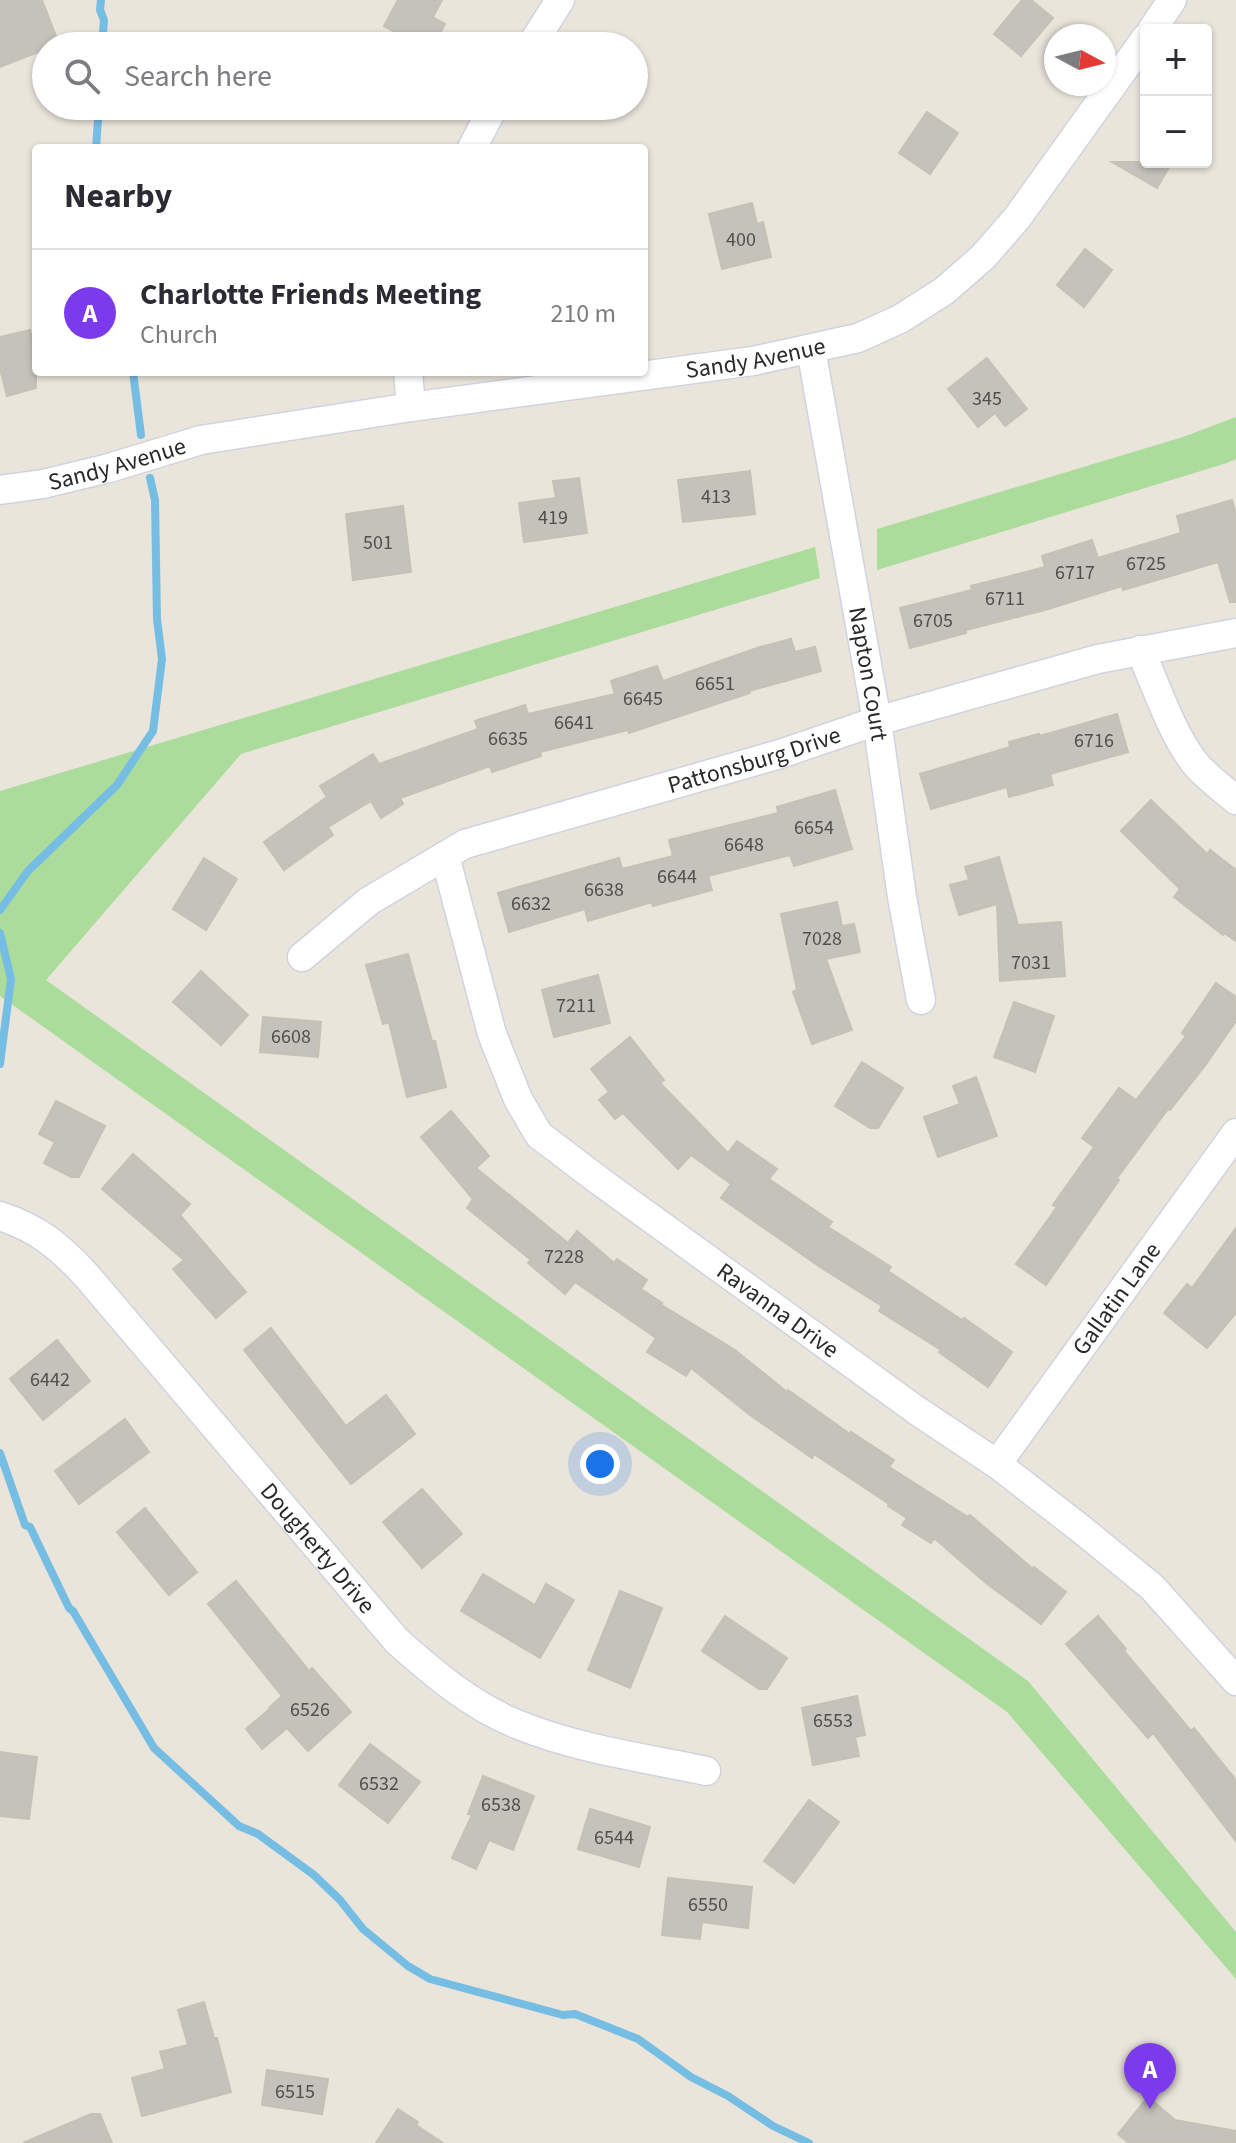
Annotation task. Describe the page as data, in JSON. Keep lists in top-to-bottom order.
{
  "streets": {
    "street": [
      "Sandy Avenue",
      "Napton Court",
      "Pattonsburg Drive",
      "Gallatin Lane",
      "Ravanna Drive",
      "Dougherty Drive"
    ]
  },
  "crossings": [
    ["Sandy Avenue", "Napton Court"],
    ["Napton Court", "Pattonsburg Drive"],
    ["Pattonsburg Drive", "Ravanna Drive"],
    ["Gallatin Lane", "Ravanna Drive"]
  ],
  "house_numbers": [
    "400",
    "345",
    "413",
    "419",
    "501",
    "6725",
    "6717",
    "6711",
    "6705",
    "6651",
    "6645",
    "6641",
    "6635",
    "6716",
    "6654",
    "6648",
    "6644",
    "6638",
    "6632",
    "7028",
    "7031",
    "7211",
    "6608",
    "7228",
    "6442",
    "6526",
    "6553",
    "6532",
    "6538",
    "6544",
    "6550",
    "6515"
  ],
  "north": "right",
  "page": {
    "map_buttons": ["+", "−"],
    "search": "Search here",
    "heading": "Nearby",
    "list": [
      {
        "mark": "A",
        "name": "Charlotte Friends Meeting",
        "note": "Church",
        "value": "210 m"
      }
    ],
    "pins": "A"
  }
}
